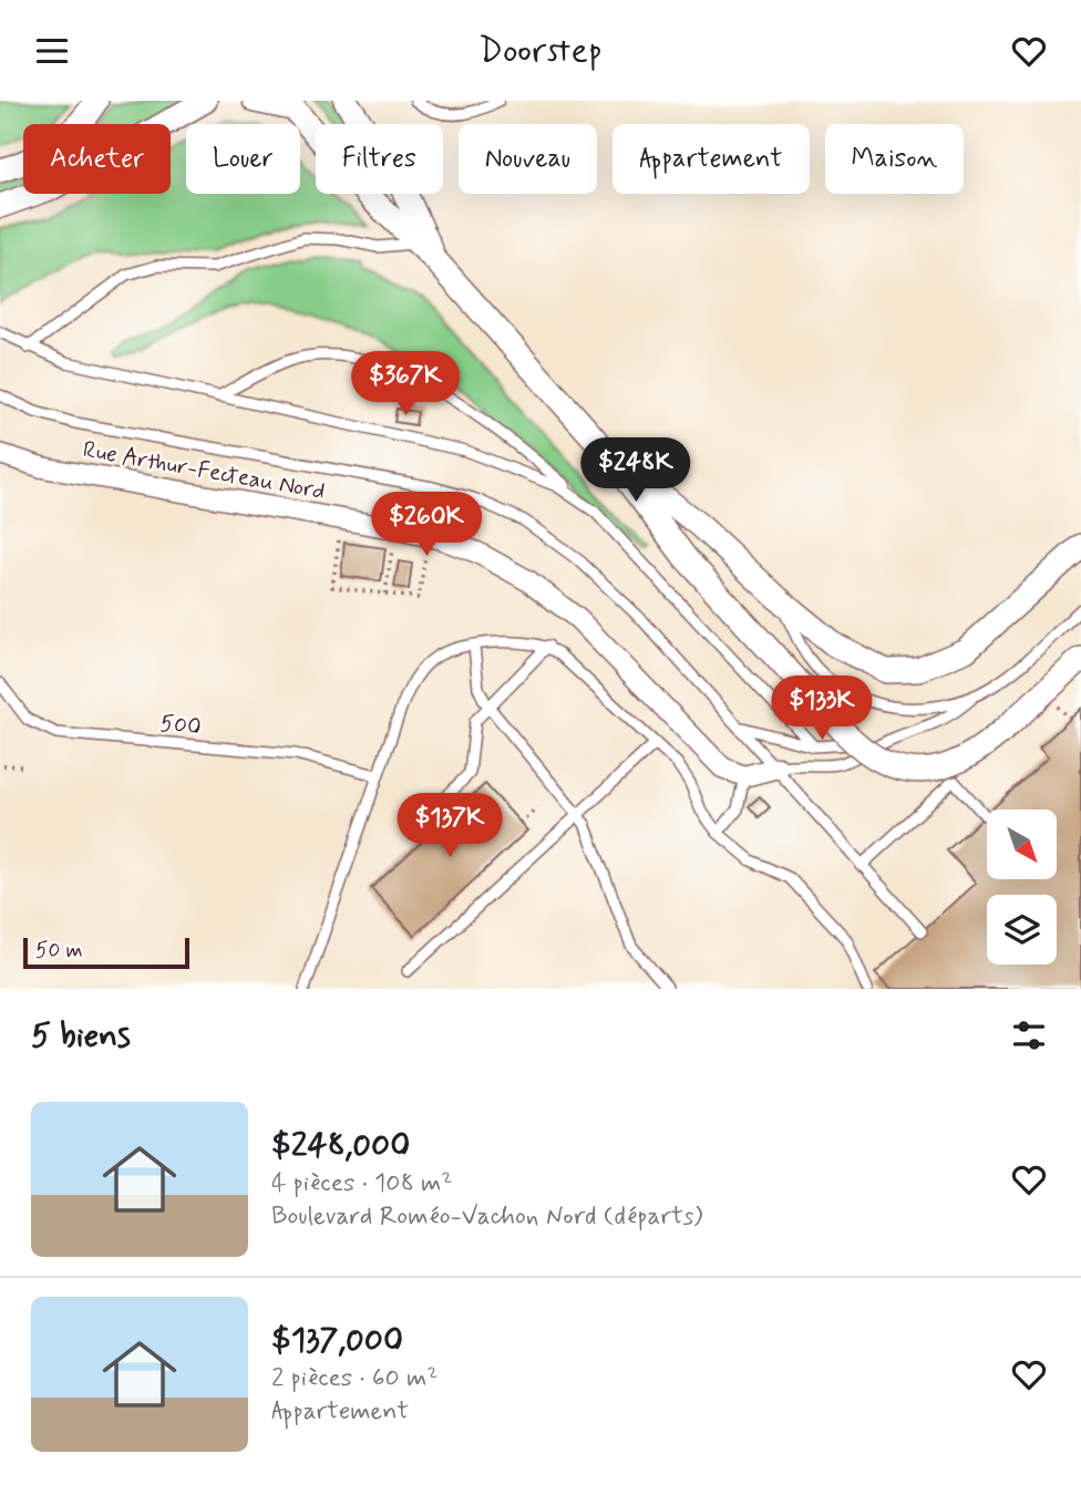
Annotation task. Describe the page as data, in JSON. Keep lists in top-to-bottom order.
{
  "streets": {
    "street": ["Rue Arthur-Fecteau Nord"],
    "lane": ["500"]
  },
  "scale_bar": "50 m",
  "north": "bottom right",
  "page": {
    "header": "Doorstep",
    "chip": [
      "Acheter",
      "Louer",
      "Filtres",
      "Nouveau",
      "Appartement",
      "Maison"
    ],
    "price": [
      "$367K",
      "$248K",
      "$260K",
      "$133K",
      "$137K"
    ],
    "scale": "50 m",
    "heading": "5 biens",
    "list": [
      {
        "name": "$248,000",
        "note": "4 pièces · 108 m² · Boulevard Roméo-Vachon Nord (départs)"
      },
      {
        "name": "$137,000",
        "note": "2 pièces · 60 m² · Appartement"
      }
    ]
  }
}
